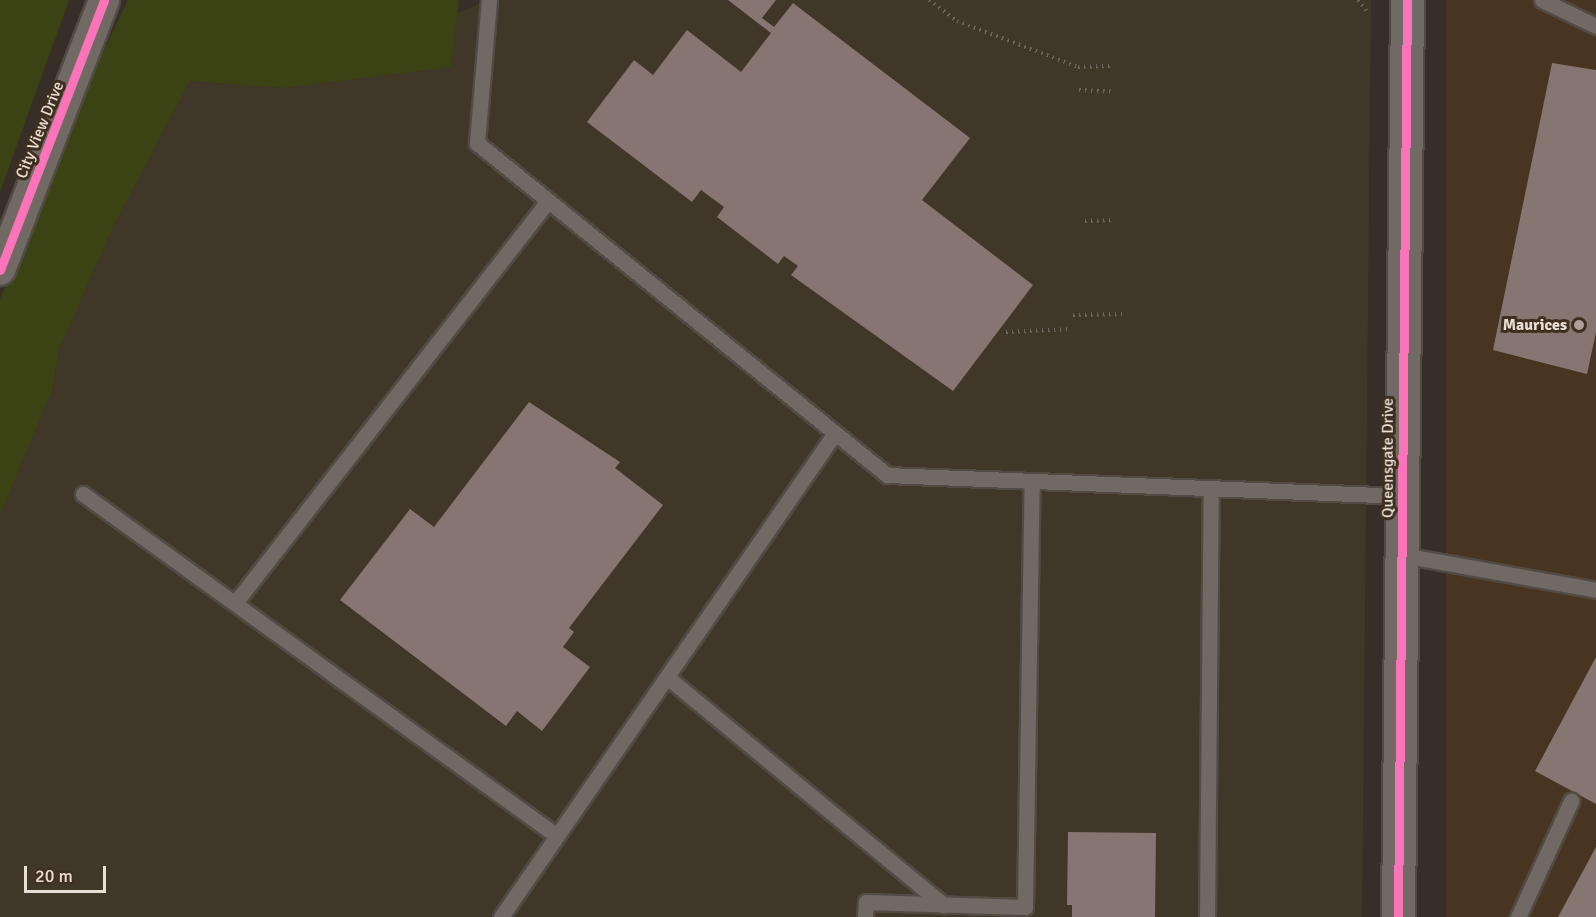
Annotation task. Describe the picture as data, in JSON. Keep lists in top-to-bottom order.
{
  "streets": {
    "street": ["City View Drive", "Queensgate Drive"]
  },
  "places": ["Maurices"],
  "scale_bar": "20 m"
}
